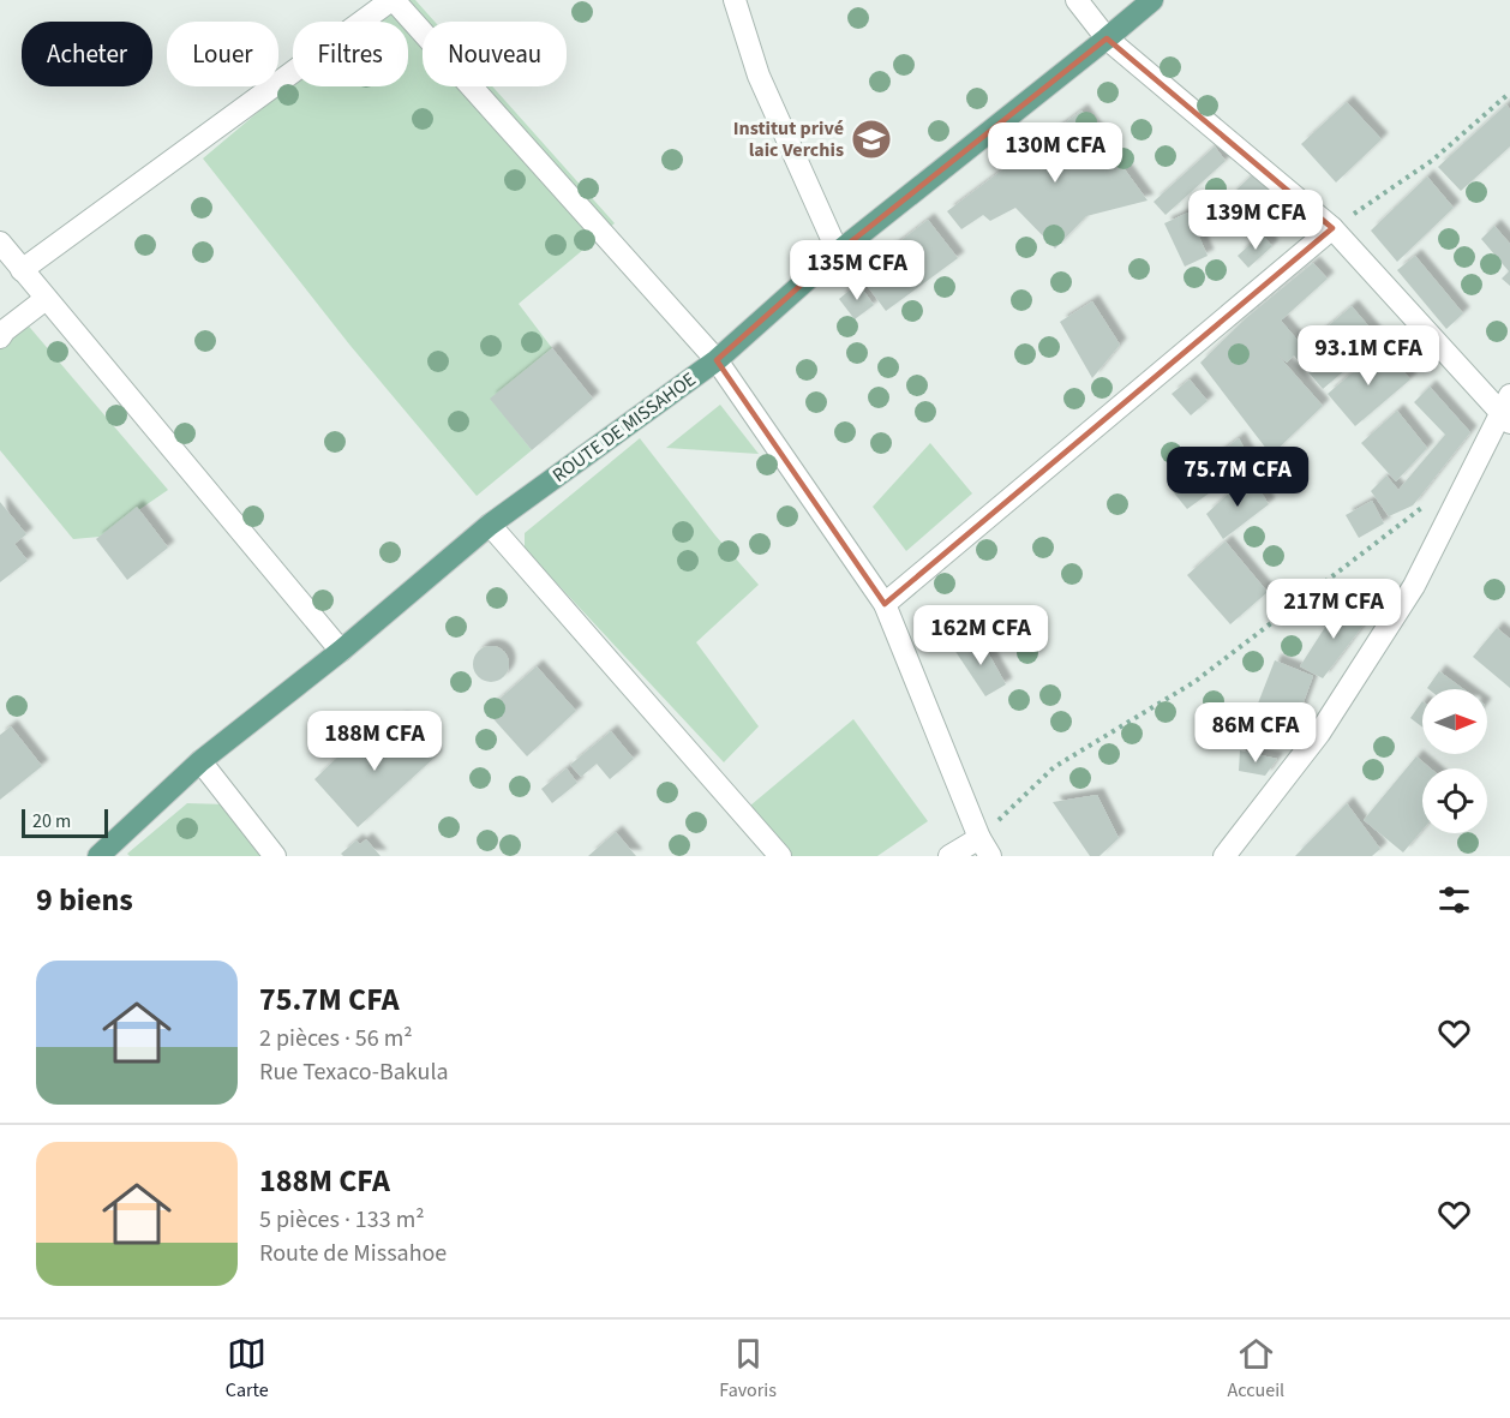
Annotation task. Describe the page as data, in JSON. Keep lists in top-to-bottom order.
{
  "streets": {
    "main road": ["ROUTE DE MISSAHOE"]
  },
  "places": {
    "school or university": ["Institut privé laic Verchis"]
  },
  "scale_bar": "20 m",
  "north": "right",
  "page": {
    "chip": [
      "Acheter",
      "Louer",
      "Filtres",
      "Nouveau"
    ],
    "price": [
      "130M CFA",
      "139M CFA",
      "135M CFA",
      "93.1M CFA",
      "75.7M CFA",
      "217M CFA",
      "162M CFA",
      "86M CFA",
      "188M CFA"
    ],
    "scale": "20 m",
    "heading": "9 biens",
    "list": [
      {
        "name": "75.7M CFA",
        "note": "2 pièces · 56 m² · Rue Texaco-Bakula"
      },
      {
        "name": "188M CFA",
        "note": "5 pièces · 133 m² · Route de Missahoe"
      }
    ],
    "tabs": ["Carte", "Favoris", "Accueil"]
  }
}
